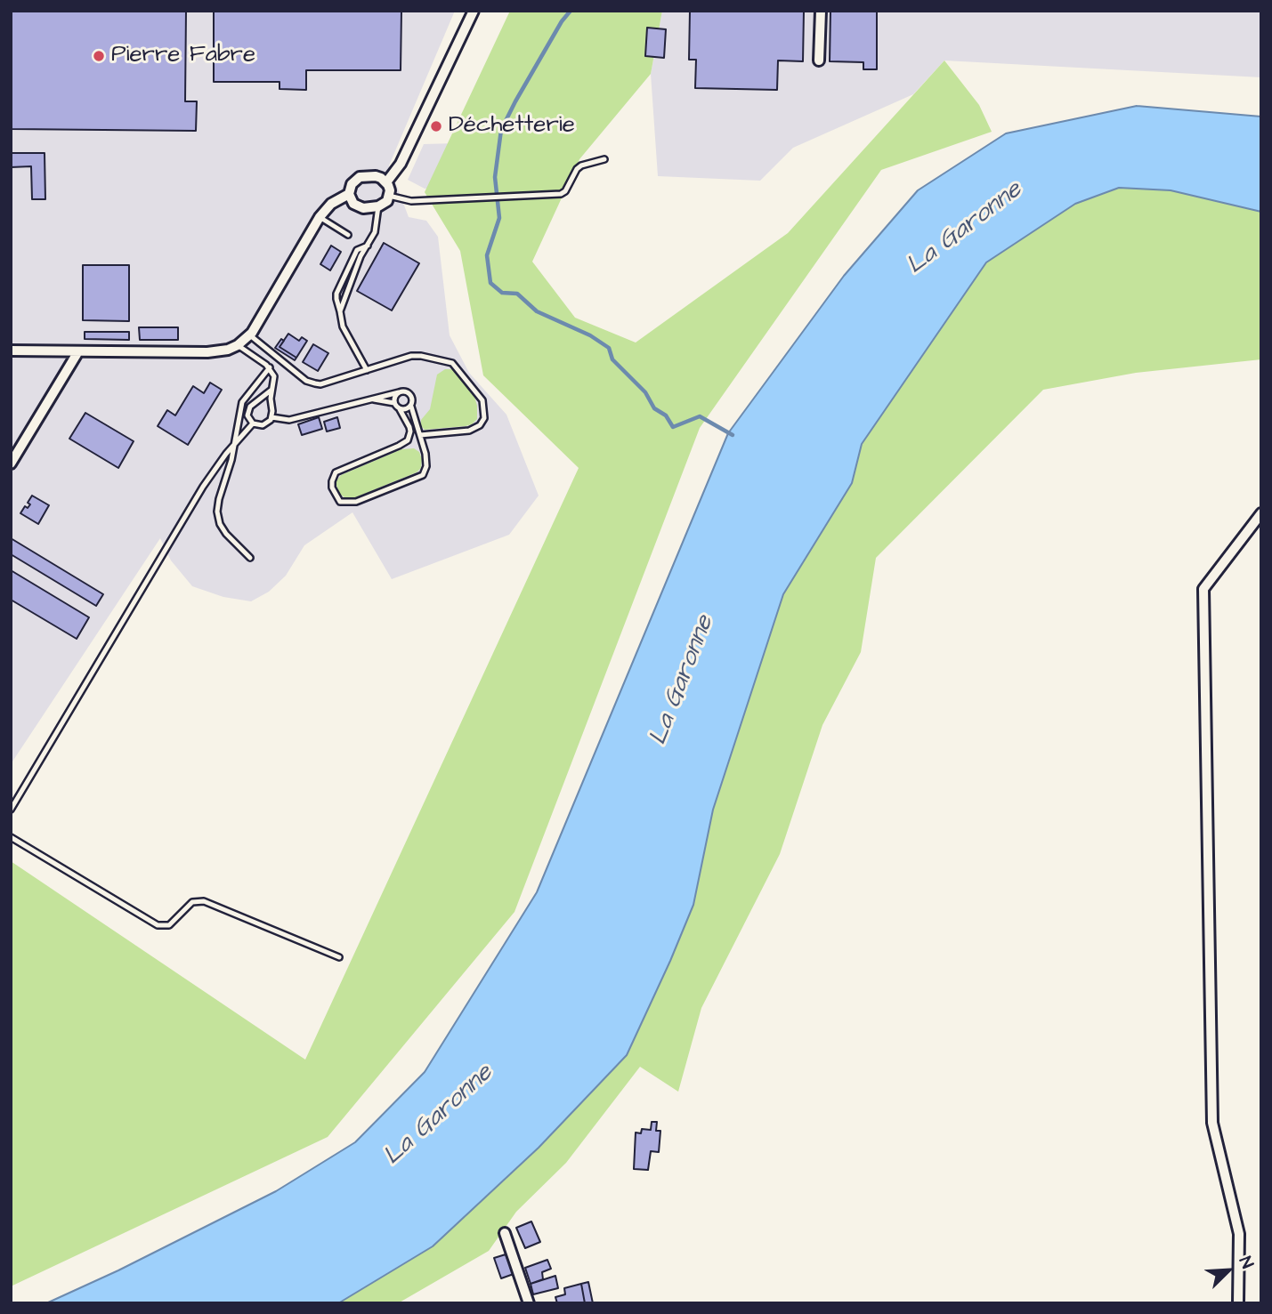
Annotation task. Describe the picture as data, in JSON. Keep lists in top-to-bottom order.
{
  "water": ["La Garonne"],
  "places": ["Pierre Fabre", "Déchetterie"],
  "north": "top right"
}
